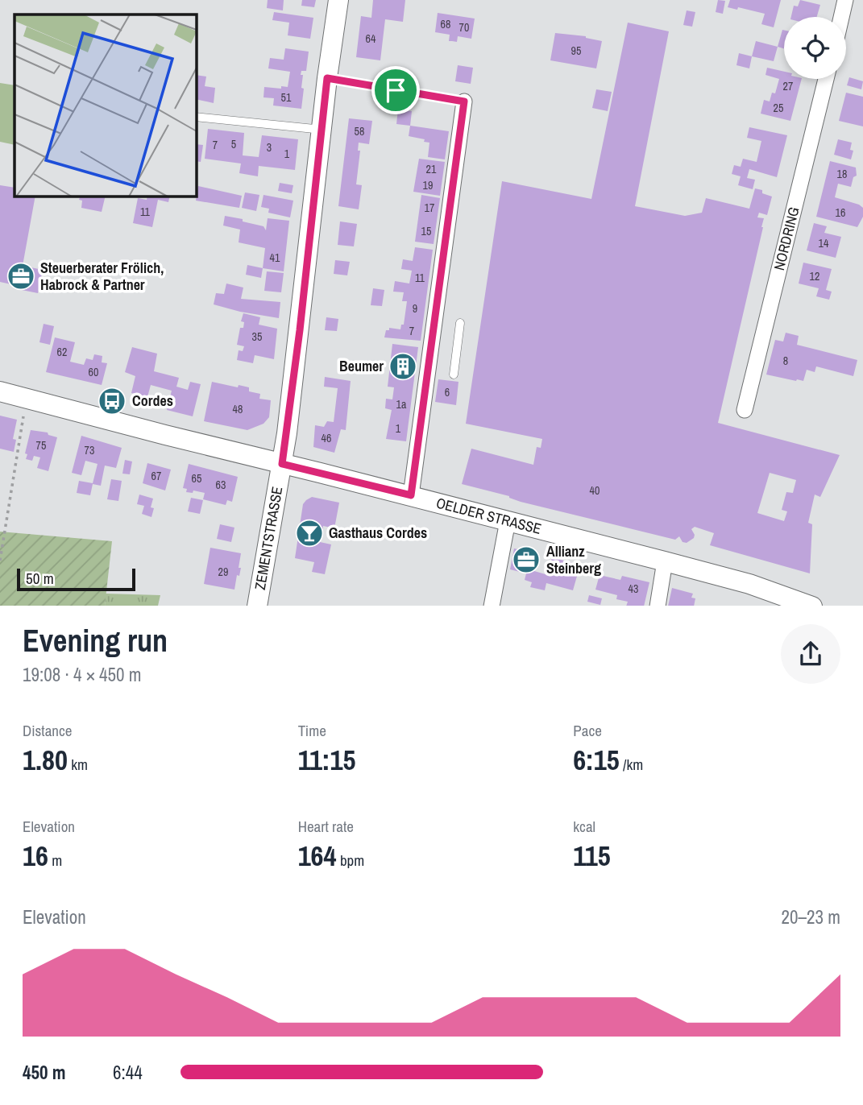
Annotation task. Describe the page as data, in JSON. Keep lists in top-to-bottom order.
{
  "streets": {
    "street": ["NORDRING", "OELDER STRASSE", "ZEMENTSTRASSE"]
  },
  "crossings": [
    ["OELDER STRASSE", "ZEMENTSTRASSE"]
  ],
  "places": {
    "office": ["Steuerberater Frölich, Habrock & Partner", "Allianz Steinberg"],
    "building": ["Beumer"],
    "bus stop": ["Cordes"],
    "bar": ["Gasthaus Cordes"]
  },
  "house_numbers": [
    "68",
    "70",
    "64",
    "95",
    "27",
    "51",
    "25",
    "58",
    "5",
    "7",
    "3",
    "1",
    "21",
    "18",
    "19",
    "17",
    "11",
    "16",
    "15",
    "14",
    "41",
    "12",
    "11",
    "9",
    "7",
    "35",
    "62",
    "8",
    "60",
    "6",
    "1a",
    "48",
    "1",
    "46",
    "75",
    "73",
    "67",
    "65",
    "63",
    "40",
    "29",
    "43"
  ],
  "scale_bar": "50 m",
  "page": {
    "scale": "50 m",
    "heading": ["Evening run", "19:08 · 4 × 450 m"],
    "stats": [
      ["Distance", "1.80 km"],
      ["Time", "11:15"],
      ["Pace", "6:15 /km"],
      ["Elevation", "16 m"],
      ["Heart rate", "164 bpm"],
      ["kcal", "115"]
    ],
    "chart": ["Elevation", "20–23 m"],
    "list": [
      {
        "name": "450 m",
        "note": "6:44"
      }
    ]
  }
}
